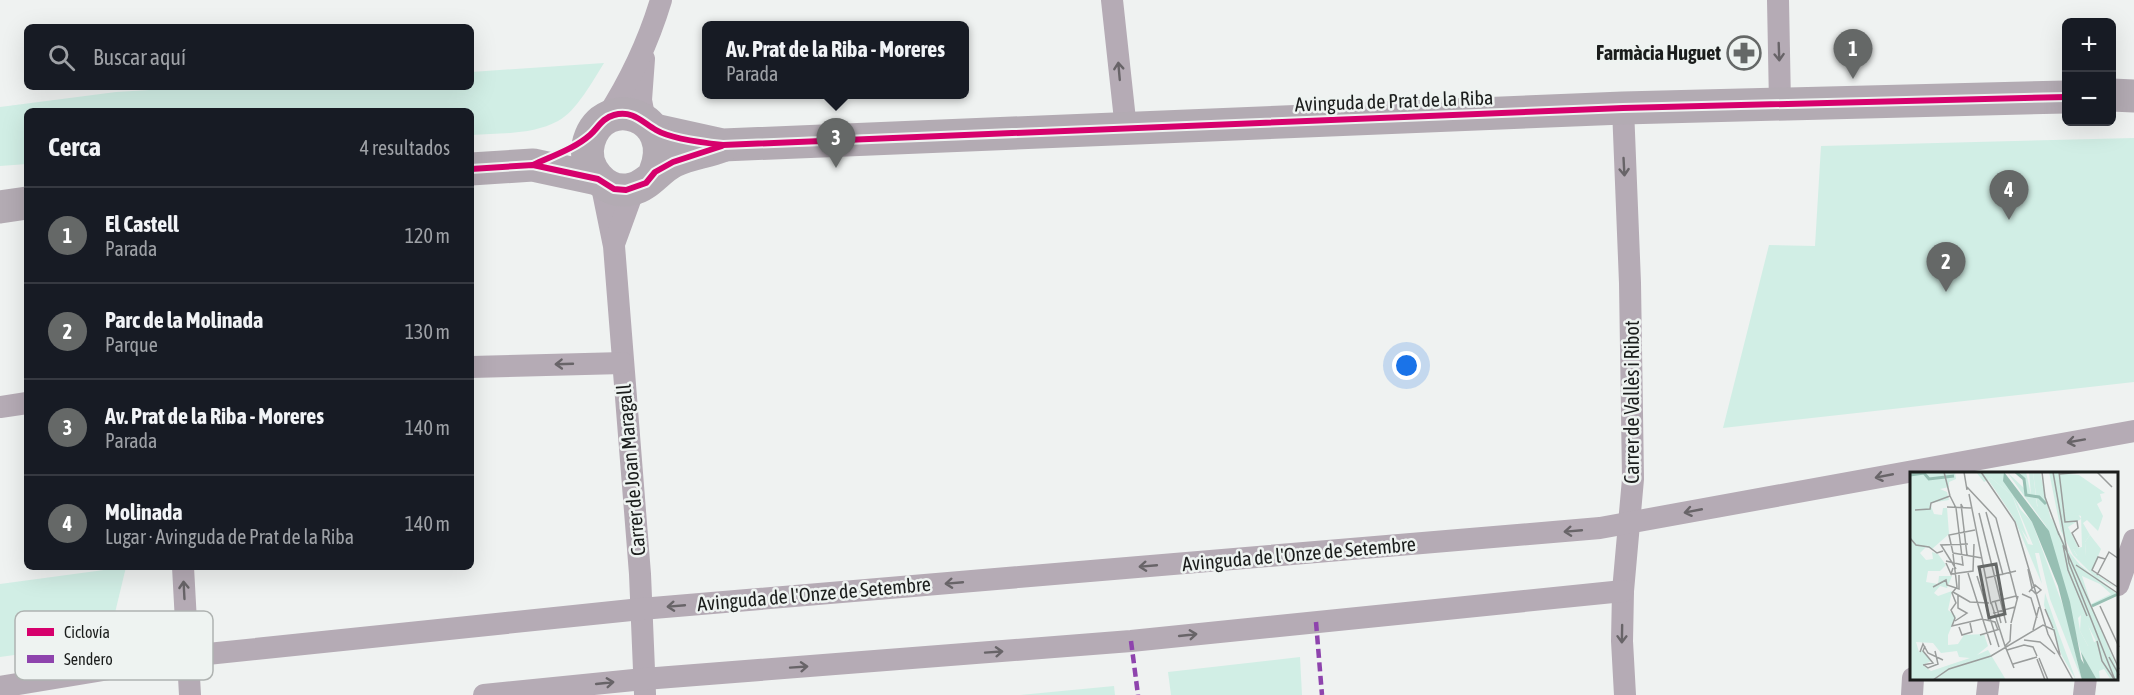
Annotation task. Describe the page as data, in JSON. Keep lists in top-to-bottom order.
{
  "streets": {
    "main road": ["Avinguda de Prat de la Riba"],
    "street": ["Carrer de Vallès i Ribot", "Carrer de Joan Maragall", "Avinguda de l'Onze de Setembre"]
  },
  "crossings": [
    ["Avinguda de Prat de la Riba", "Carrer de Vallès i Ribot"],
    ["Carrer de Vallès i Ribot", "Avinguda de l'Onze de Setembre"],
    ["Carrer de Joan Maragall", "Avinguda de l'Onze de Setembre"]
  ],
  "one_way": ["Carrer de Vallès i Ribot"],
  "places": {
    "pharmacy": ["Farmàcia Huguet"]
  },
  "legend": ["Ciclovía", "Sendero"],
  "page": {
    "map_buttons": ["+", "−"],
    "popup": ["Av. Prat de la Riba - Moreres", "Parada"],
    "search": "Buscar aquí",
    "pins": [
      "1",
      "3",
      "4",
      "2"
    ],
    "heading": ["Cerca", "4 resultados"],
    "list": [
      {
        "mark": "1",
        "name": "El Castell",
        "note": "Parada",
        "value": "120 m"
      },
      {
        "mark": "2",
        "name": "Parc de la Molinada",
        "note": "Parque",
        "value": "130 m"
      },
      {
        "mark": "3",
        "name": "Av. Prat de la Riba - Moreres",
        "note": "Parada",
        "value": "140 m"
      },
      {
        "mark": "4",
        "name": "Molinada",
        "note": "Lugar · Avinguda de Prat de la Riba",
        "value": "140 m"
      }
    ]
  }
}
